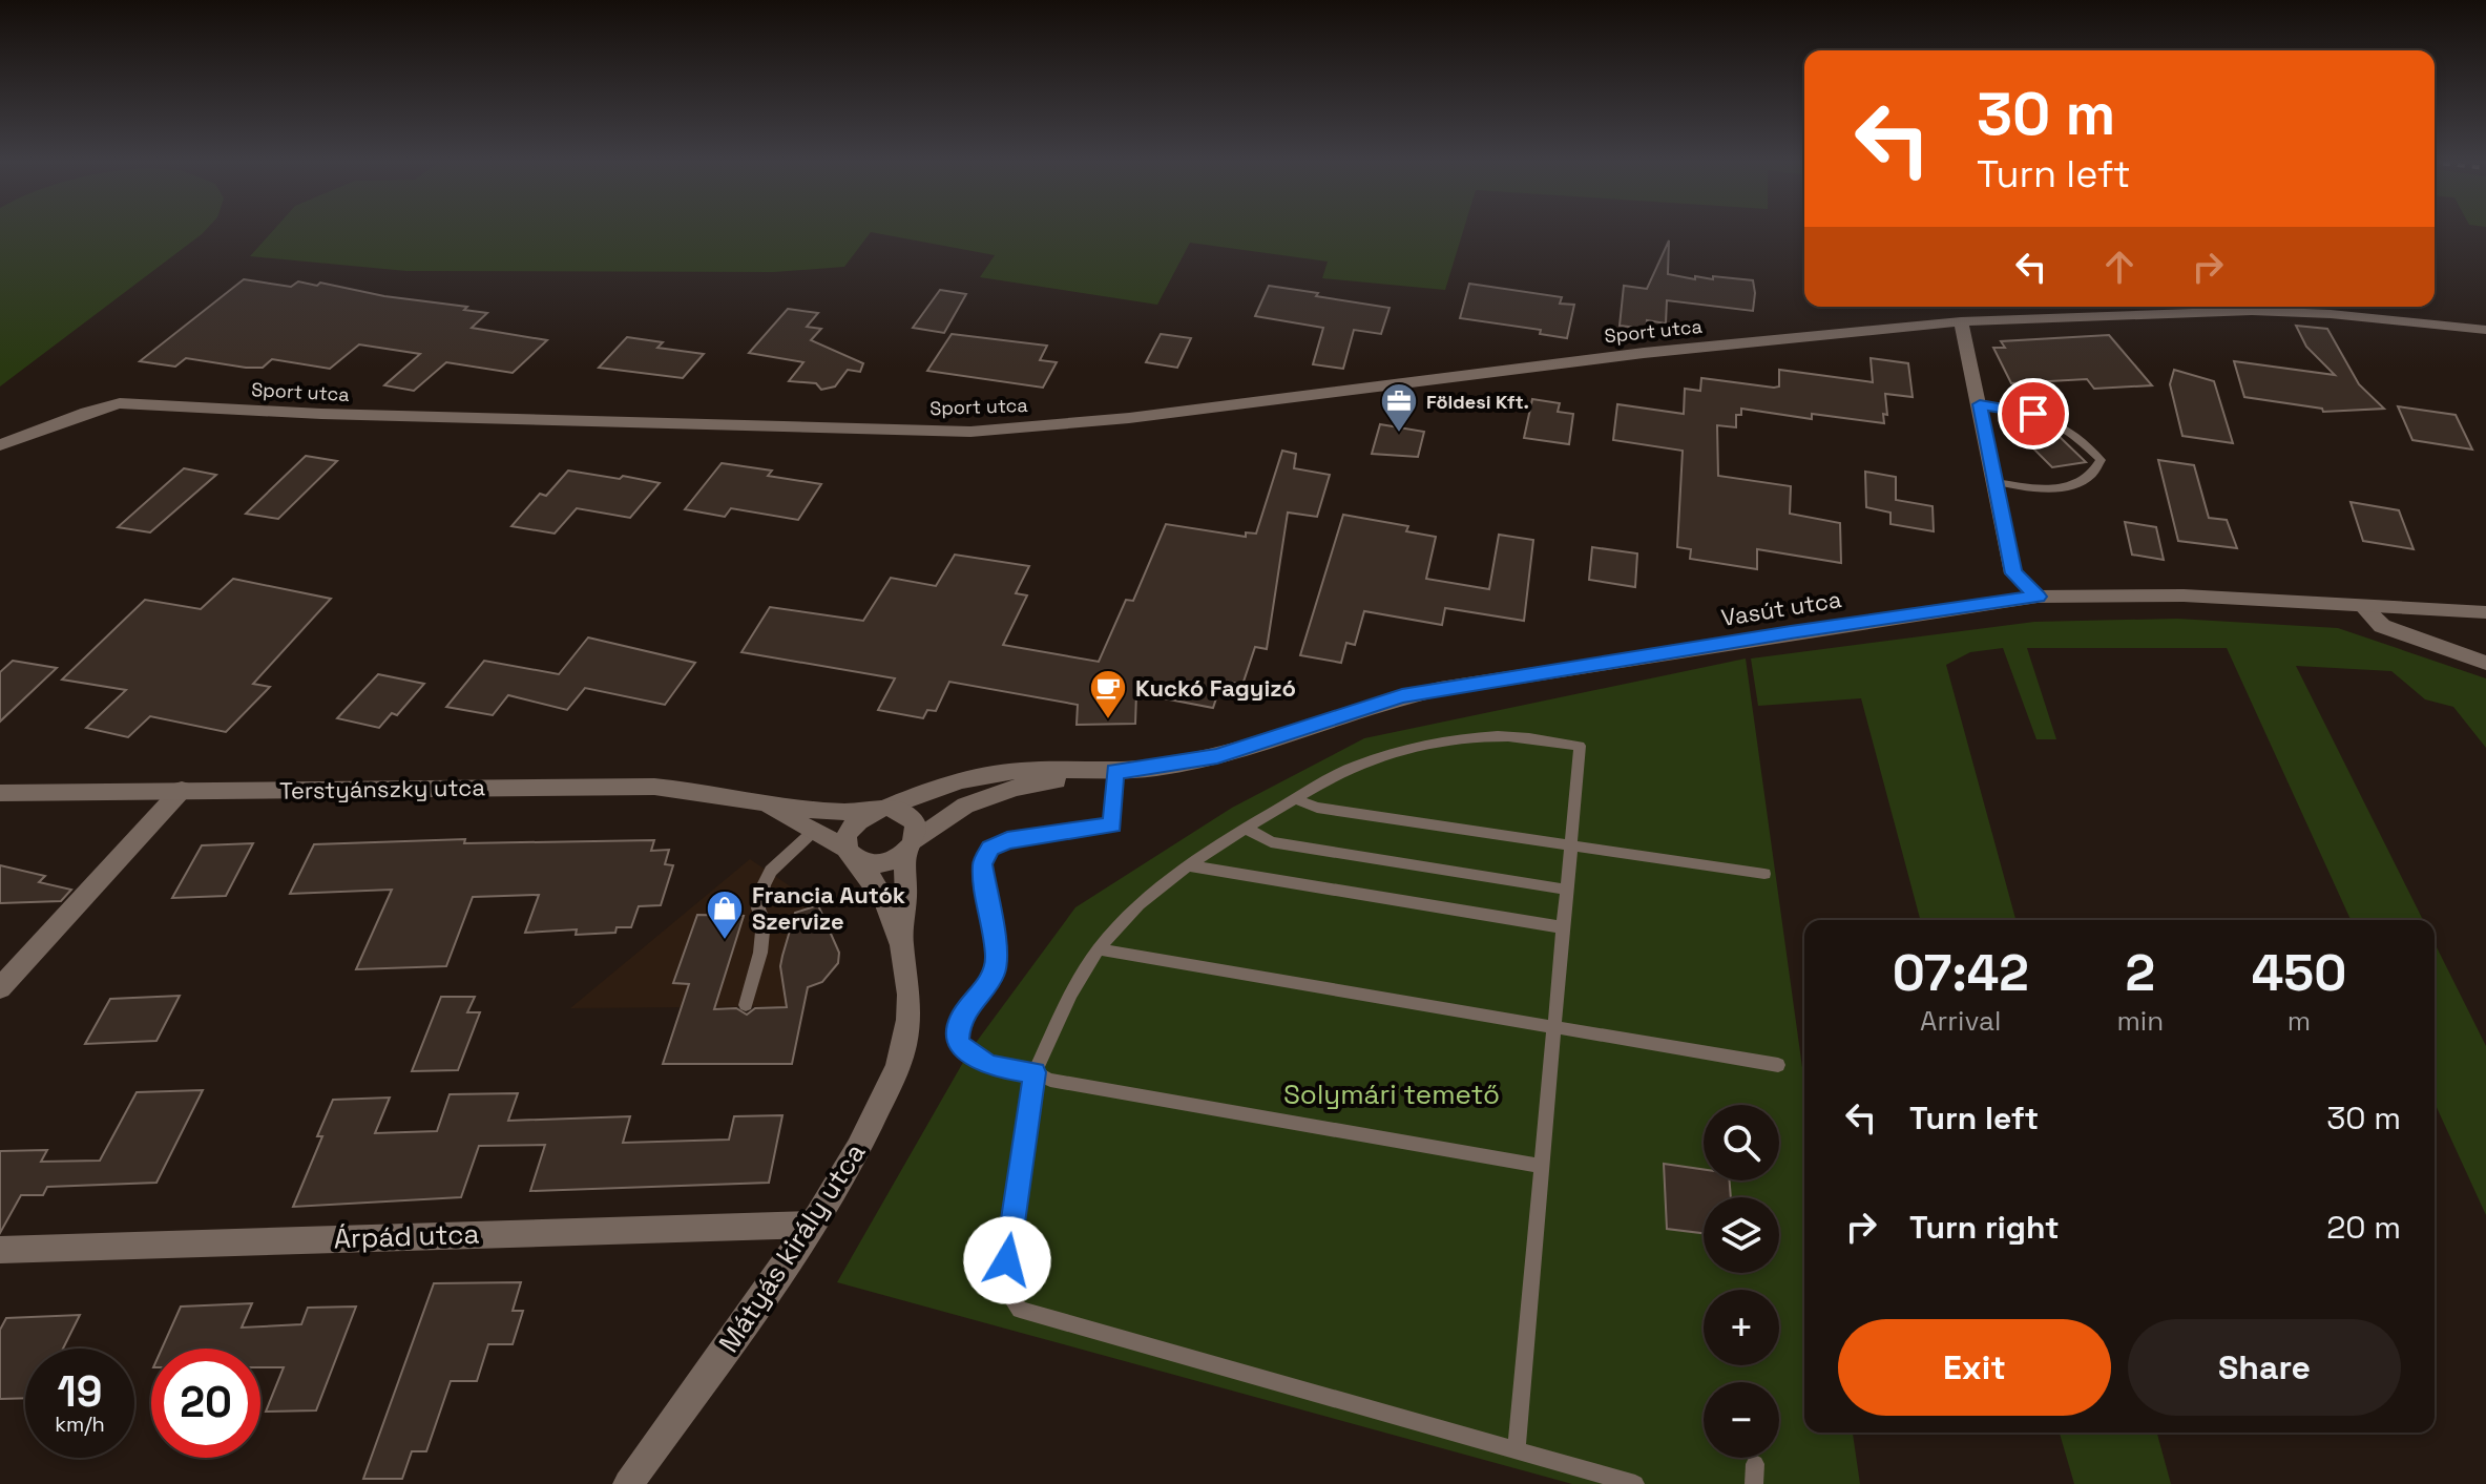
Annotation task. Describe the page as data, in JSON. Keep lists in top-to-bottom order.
{
  "streets": {
    "street": [
      "Sport utca",
      "Vasút utca",
      "Terstyánszky utca",
      "Árpád utca",
      "Mátyás király utca"
    ]
  },
  "crossings": [
    ["Vasút utca", "Terstyánszky utca"],
    ["Vasút utca", "Mátyás király utca"],
    ["Terstyánszky utca", "Mátyás király utca"],
    ["Árpád utca", "Mátyás király utca"]
  ],
  "parks": ["Solymári temető"],
  "places": {
    "office": ["Földesi Kft."],
    "cafe": ["Kuckó Fagyizó"],
    "shop": ["Francia Autók Szervize"]
  },
  "page": {
    "turn": ["30 m", "Turn left"],
    "eta": [
      "07:42",
      "Arrival",
      "2",
      "min",
      "450",
      "m"
    ],
    "list": [
      {
        "name": "Turn left",
        "value": "30 m"
      },
      {
        "name": "Turn right",
        "value": "20 m"
      }
    ],
    "map_buttons": ["+", "−"],
    "buttons": ["Exit", "Share"],
    "speed": "19 km/h",
    "limit": "20"
  }
}
